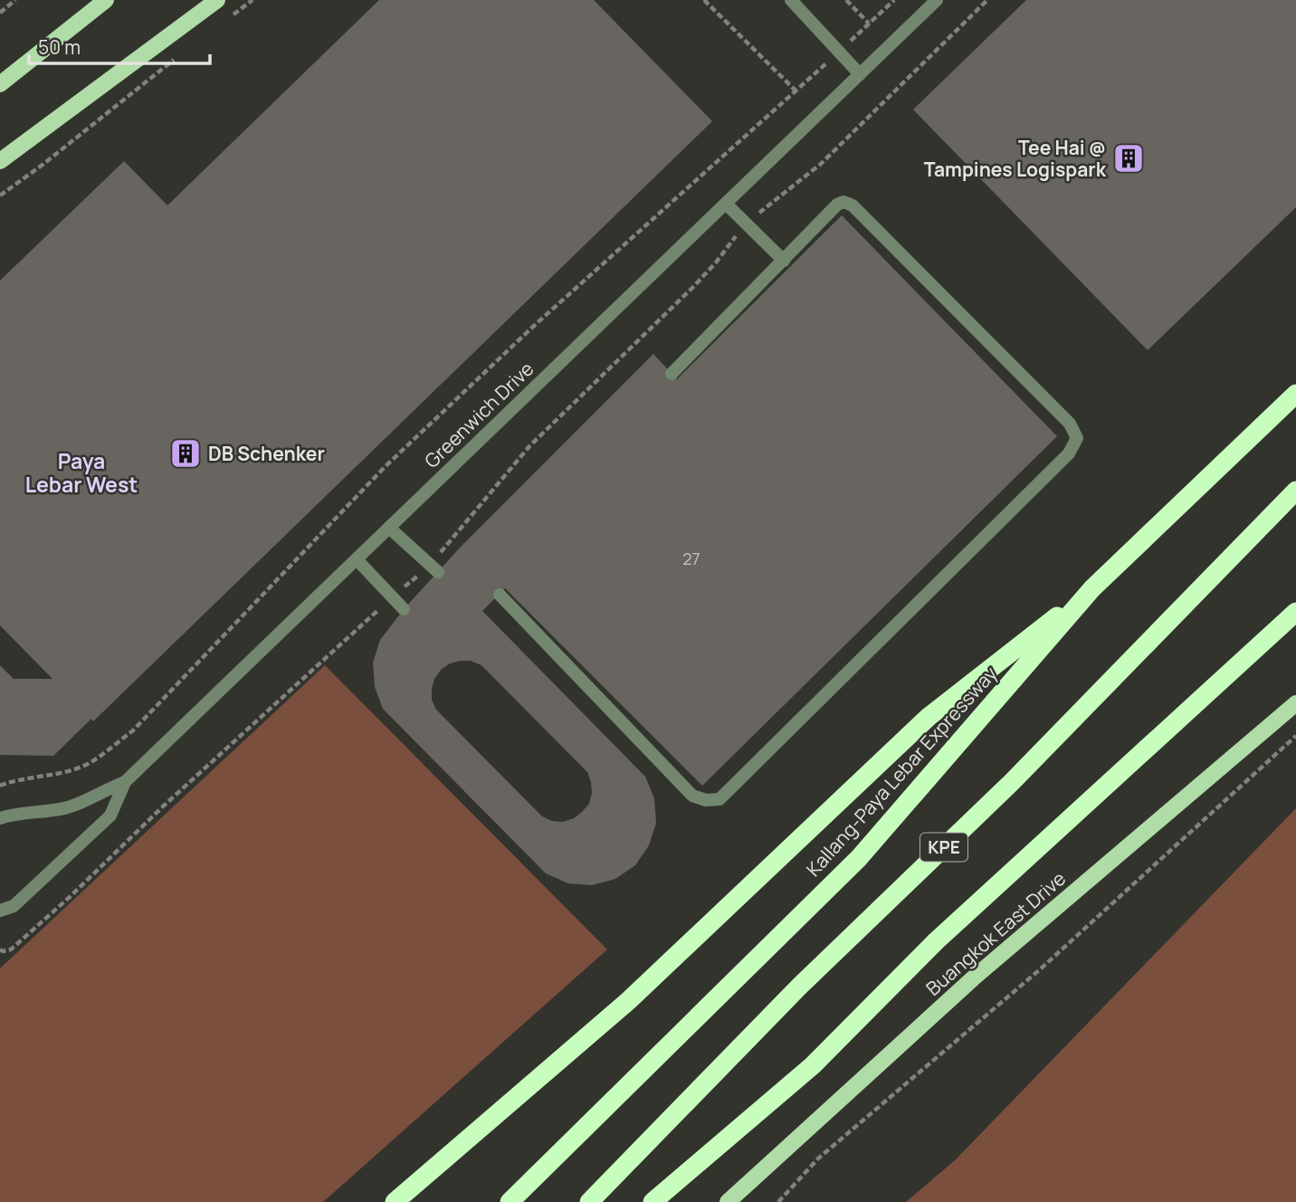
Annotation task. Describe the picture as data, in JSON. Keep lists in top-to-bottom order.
{
  "streets": {
    "highway": ["Kallang-Paya Lebar Expressway", "KPE"],
    "main road": ["Buangkok East Drive"],
    "lane": ["Greenwich Drive"]
  },
  "districts": ["Paya Lebar West"],
  "places": {
    "building": ["Tee Hai @ Tampines Logispark", "DB Schenker"]
  },
  "house_numbers": ["27"],
  "scale_bar": "50 m"
}
